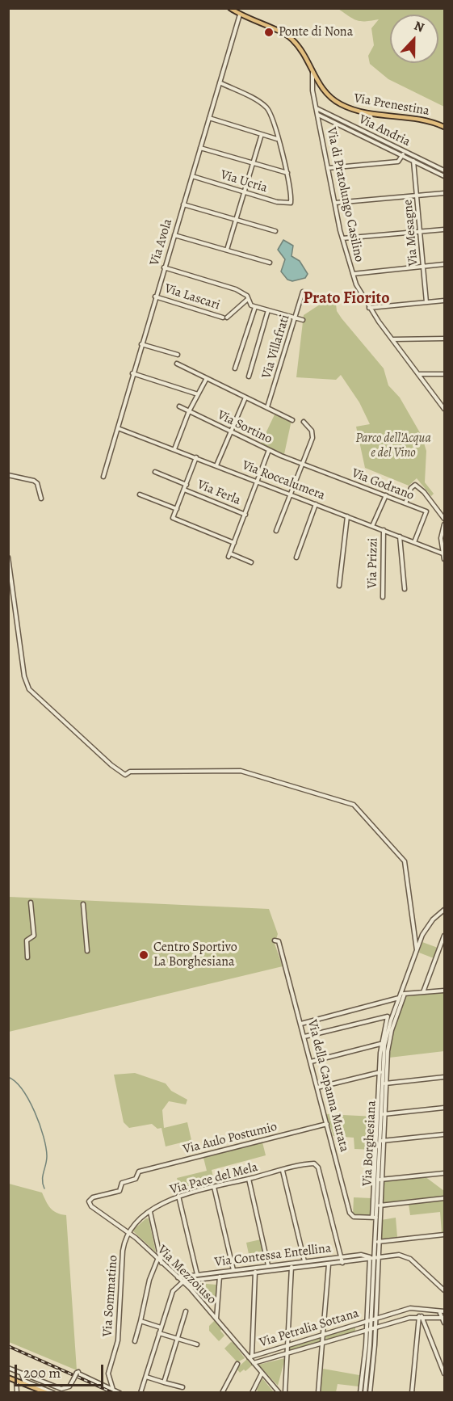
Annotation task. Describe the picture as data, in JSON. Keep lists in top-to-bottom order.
{
  "streets": {
    "main road": ["Via Prenestina"],
    "street": [
      "Via Andria",
      "Via Ucria",
      "Via di Pratolungo Casilino",
      "Via Mesagne",
      "Via Avola",
      "Via Lascari",
      "Via Villafrati",
      "Via Sortino",
      "Via Roccalumera",
      "Via Godrano",
      "Via Ferla",
      "Via Prizzi",
      "Via della Capanna Murata",
      "Via Aulo Postumio",
      "Via Borghesiana",
      "Via Pace del Mela",
      "Via Contessa Entellina",
      "Via Mezzoiuso",
      "Via Sommatino",
      "Via Petralia Sottana"
    ]
  },
  "crossings": [
    ["Via Prenestina", "Via di Pratolungo Casilino"],
    ["Via Prenestina", "Via Avola"],
    ["Via Andria", "Via di Pratolungo Casilino"],
    ["Via Andria", "Via Mesagne"],
    ["Via Ucria", "Via Avola"],
    ["Via Avola", "Via Lascari"],
    ["Via Avola", "Via Roccalumera"],
    ["Via Sortino", "Via Godrano"],
    ["Via Roccalumera", "Via Godrano"],
    ["Via Roccalumera", "Via Prizzi"],
    ["Via della Capanna Murata", "Via Aulo Postumio"],
    ["Via della Capanna Murata", "Via Borghesiana"],
    ["Via Aulo Postumio", "Via Mezzoiuso"],
    ["Via Borghesiana", "Via Contessa Entellina"],
    ["Via Borghesiana", "Via Petralia Sottana"],
    ["Via Pace del Mela", "Via Contessa Entellina"],
    ["Via Pace del Mela", "Via Mezzoiuso"],
    ["Via Pace del Mela", "Via Sommatino"],
    ["Via Contessa Entellina", "Via Mezzoiuso"],
    ["Via Mezzoiuso", "Via Sommatino"],
    ["Via Mezzoiuso", "Via Petralia Sottana"]
  ],
  "districts": ["Prato Fiorito"],
  "parks": ["Parco dell'Acqua e del Vino"],
  "places": ["Ponte di Nona", "Centro Sportivo La Borghesiana"],
  "scale_bar": "200 m",
  "north": "top"
}
